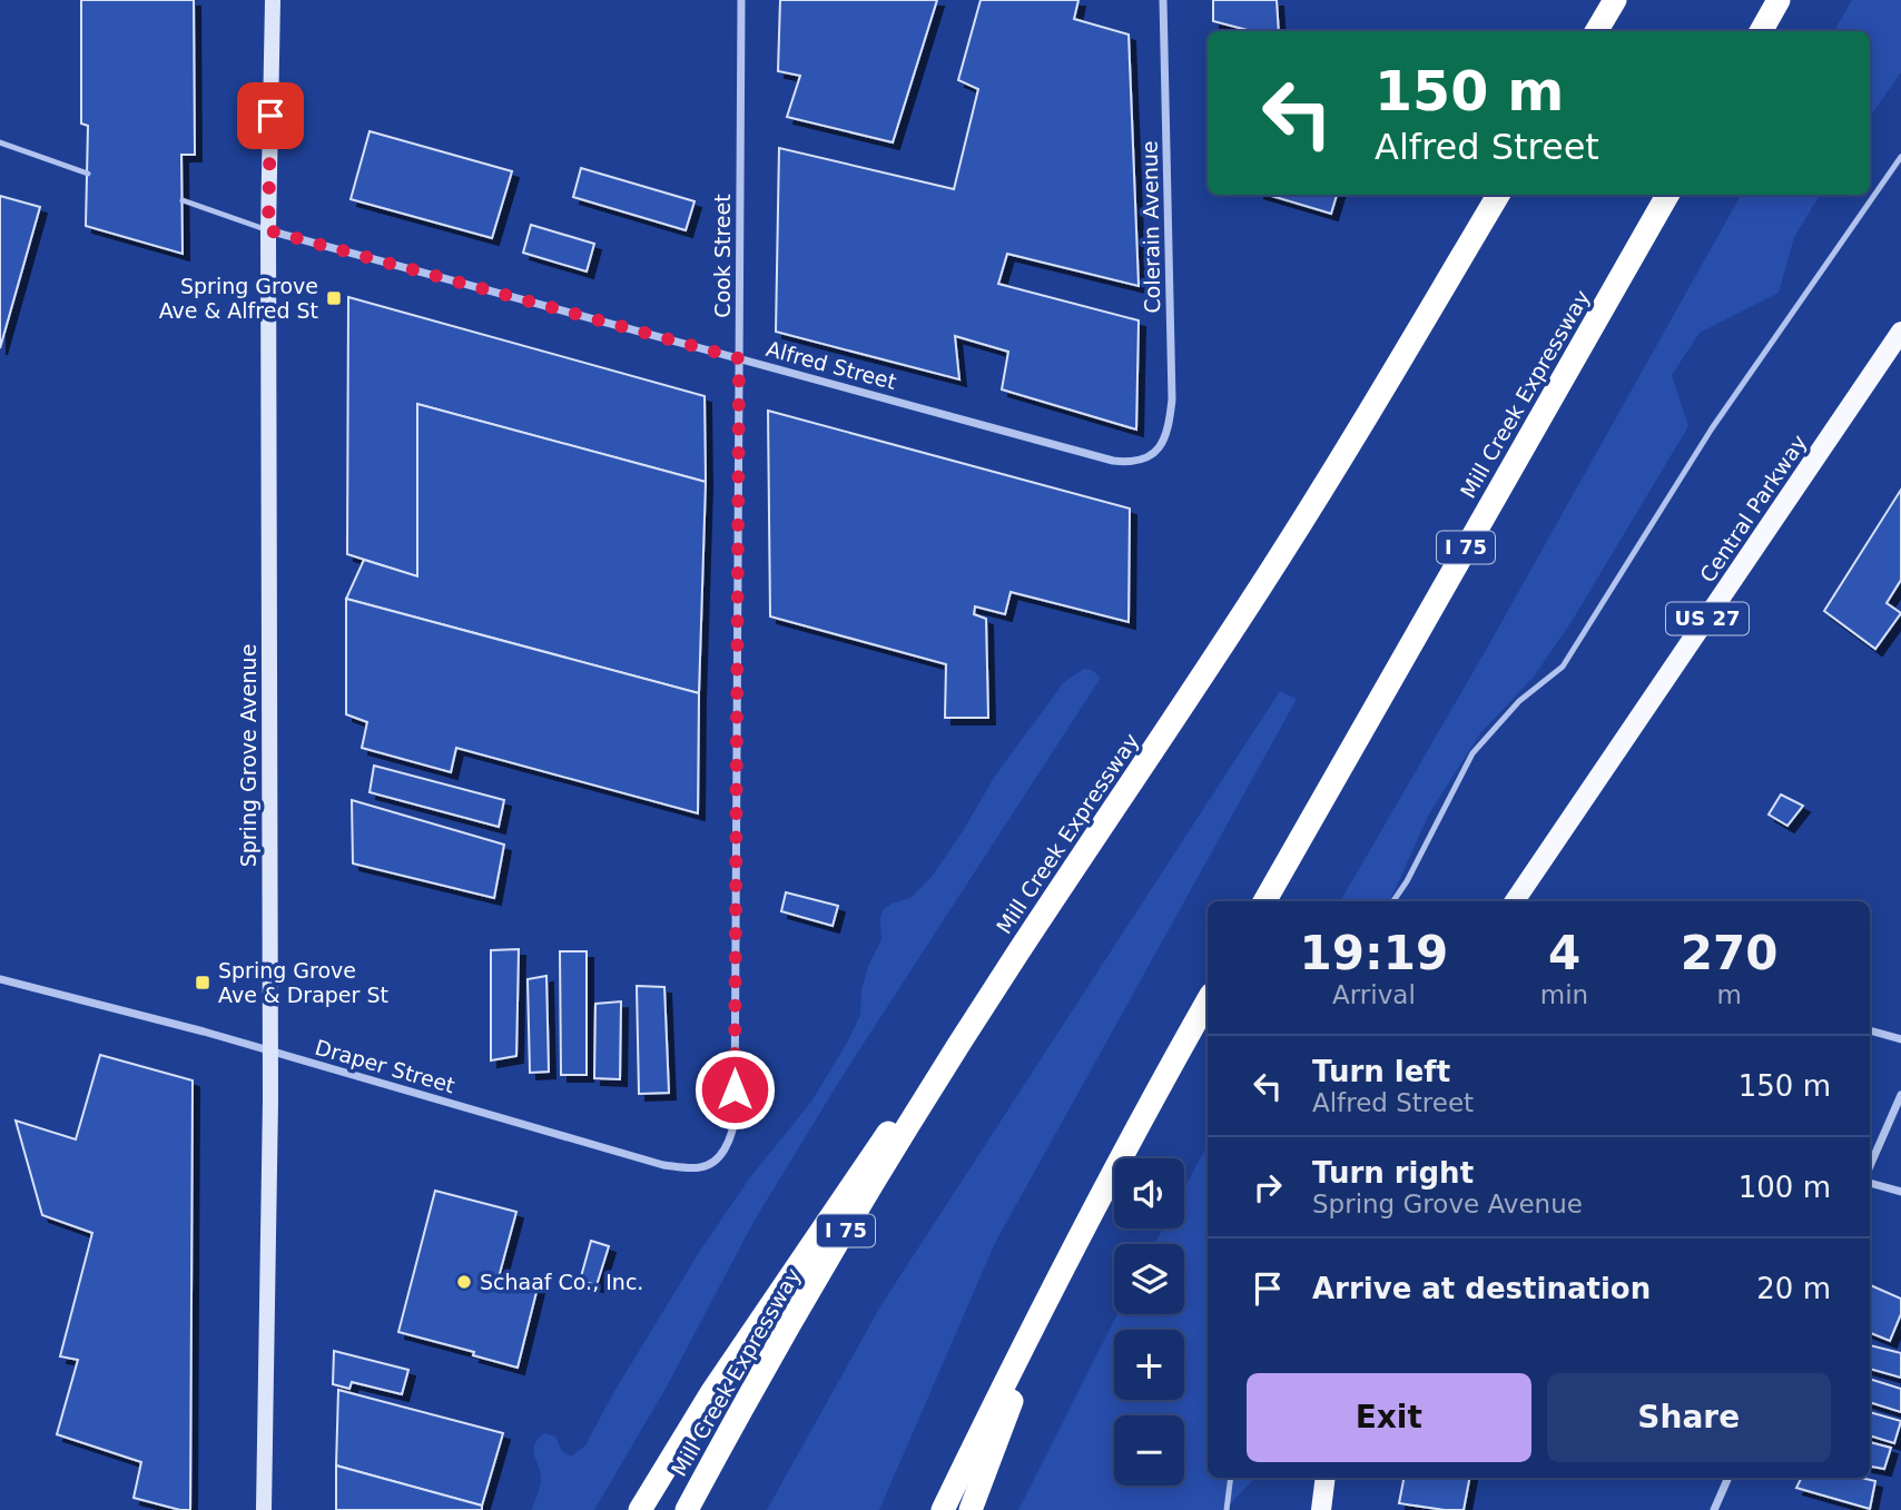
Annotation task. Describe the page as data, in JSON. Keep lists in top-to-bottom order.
{
  "streets": {
    "highway": ["Mill Creek Expressway", "I 75"],
    "main road": ["Central Parkway", "US 27", "Spring Grove Avenue"],
    "street": [
      "Colerain Avenue",
      "Cook Street",
      "Alfred Street",
      "Draper Street"
    ]
  },
  "crossings": [
    ["Colerain Avenue", "Alfred Street"],
    ["Cook Street", "Alfred Street"],
    ["Cook Street", "Draper Street"],
    ["Alfred Street", "Spring Grove Avenue"],
    ["Spring Grove Avenue", "Draper Street"]
  ],
  "places": {
    "transit": ["Spring Grove Ave & Alfred St", "Spring Grove Ave & Draper St"],
    "other": ["Schaaf Co., Inc."]
  },
  "page": {
    "turn": ["150 m", "Alfred Street"],
    "eta": [
      "19:19",
      "Arrival",
      "4",
      "min",
      "270",
      "m"
    ],
    "list": [
      {
        "name": "Turn left",
        "note": "Alfred Street",
        "value": "150 m"
      },
      {
        "name": "Turn right",
        "note": "Spring Grove Avenue",
        "value": "100 m"
      },
      {
        "name": "Arrive at destination",
        "value": "20 m"
      }
    ],
    "map_buttons": ["+", "−"],
    "buttons": ["Exit", "Share"]
  }
}
